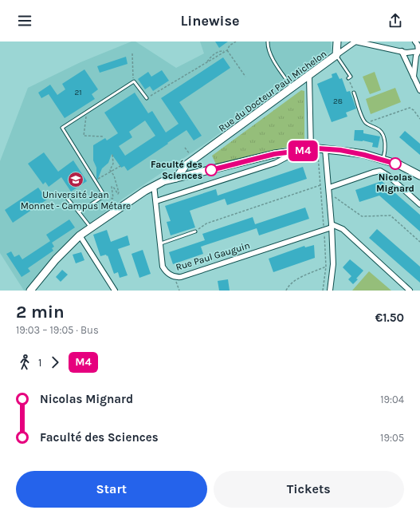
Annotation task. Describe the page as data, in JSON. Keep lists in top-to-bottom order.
{
  "streets": {
    "street": ["Rue du Docteur Paul Michelon", "Rue Paul Gauguin"]
  },
  "places": {
    "other": ["Nicolas Mignard", "Faculté des Sciences"],
    "school or university": ["Université Jean Monnet - Campus Métare"]
  },
  "lines": ["bus line M4"],
  "house_numbers": ["21", "28"],
  "page": {
    "header": "Linewise",
    "on_map": "M4",
    "heading": ["2 min", "19:03 – 19:05 · Bus", "€1.50"],
    "legs": ["1", "M4"],
    "list": [
      {
        "name": "Nicolas Mignard",
        "value": "19:04"
      },
      {
        "name": "Faculté des Sciences",
        "value": "19:05"
      }
    ],
    "buttons": ["Start", "Tickets"]
  }
}
